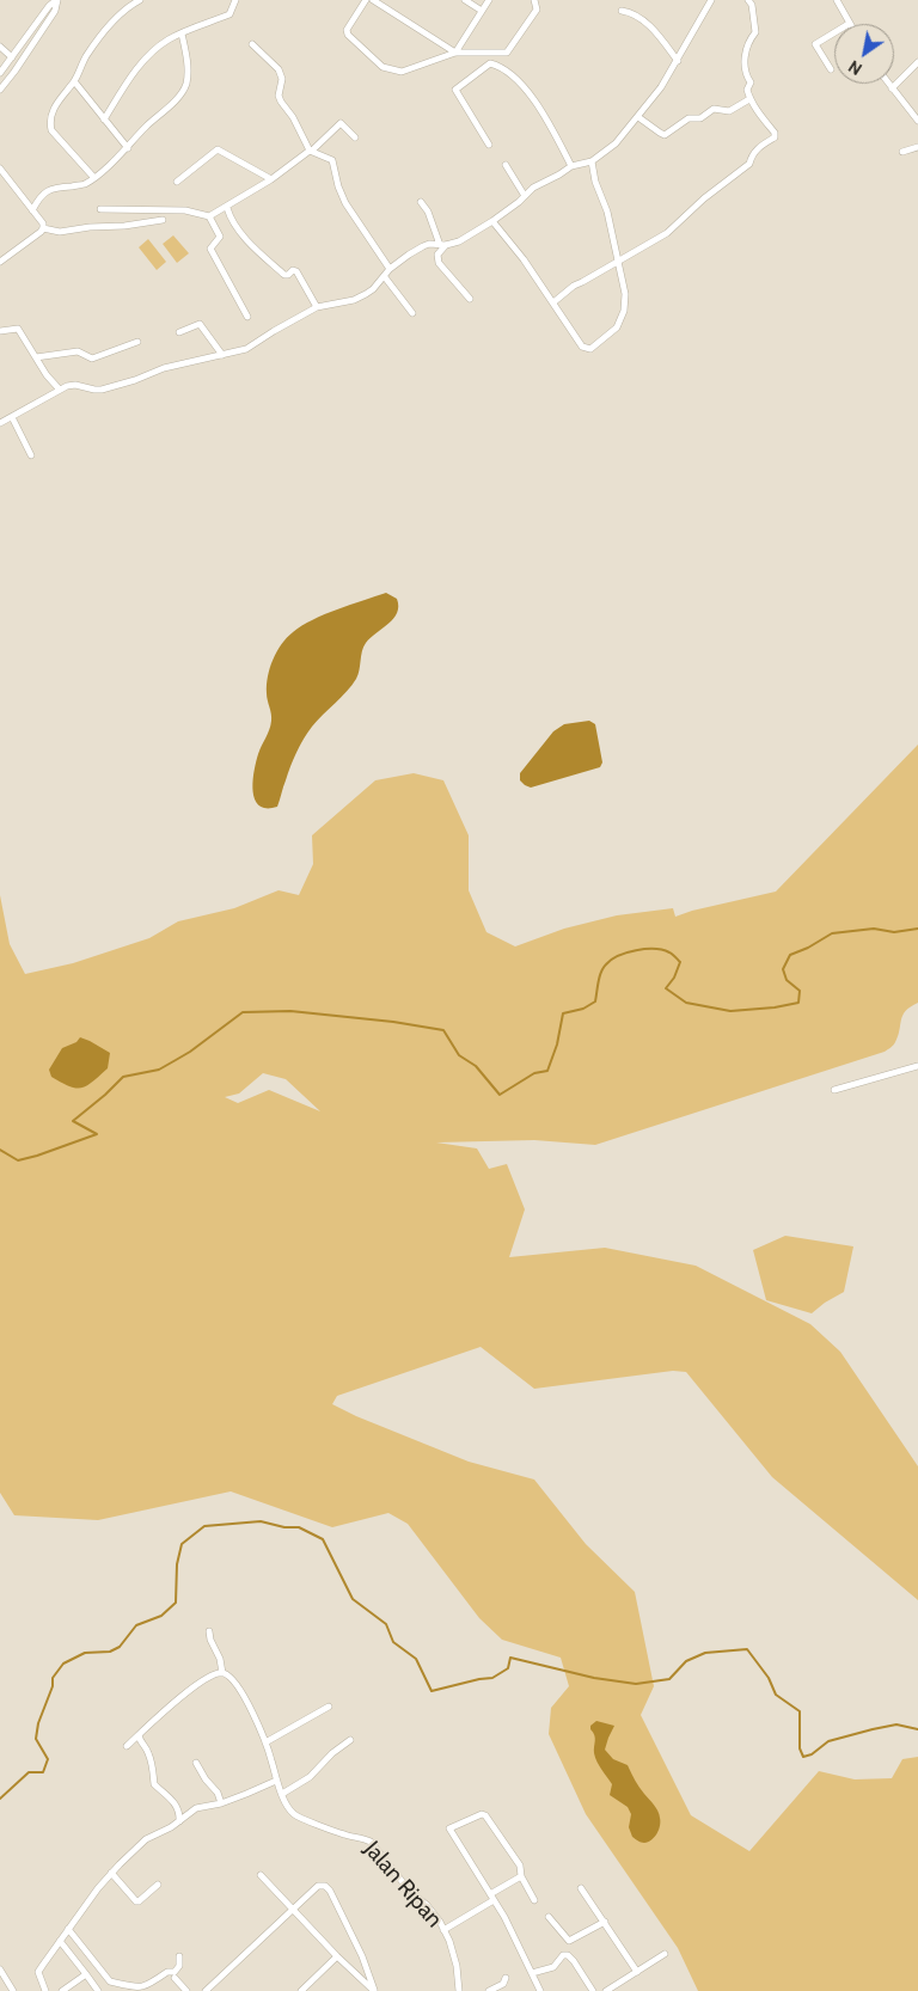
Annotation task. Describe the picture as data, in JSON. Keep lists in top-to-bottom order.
{
  "streets": {
    "street": ["Jalan Ripan"]
  },
  "north": "bottom left"
}
